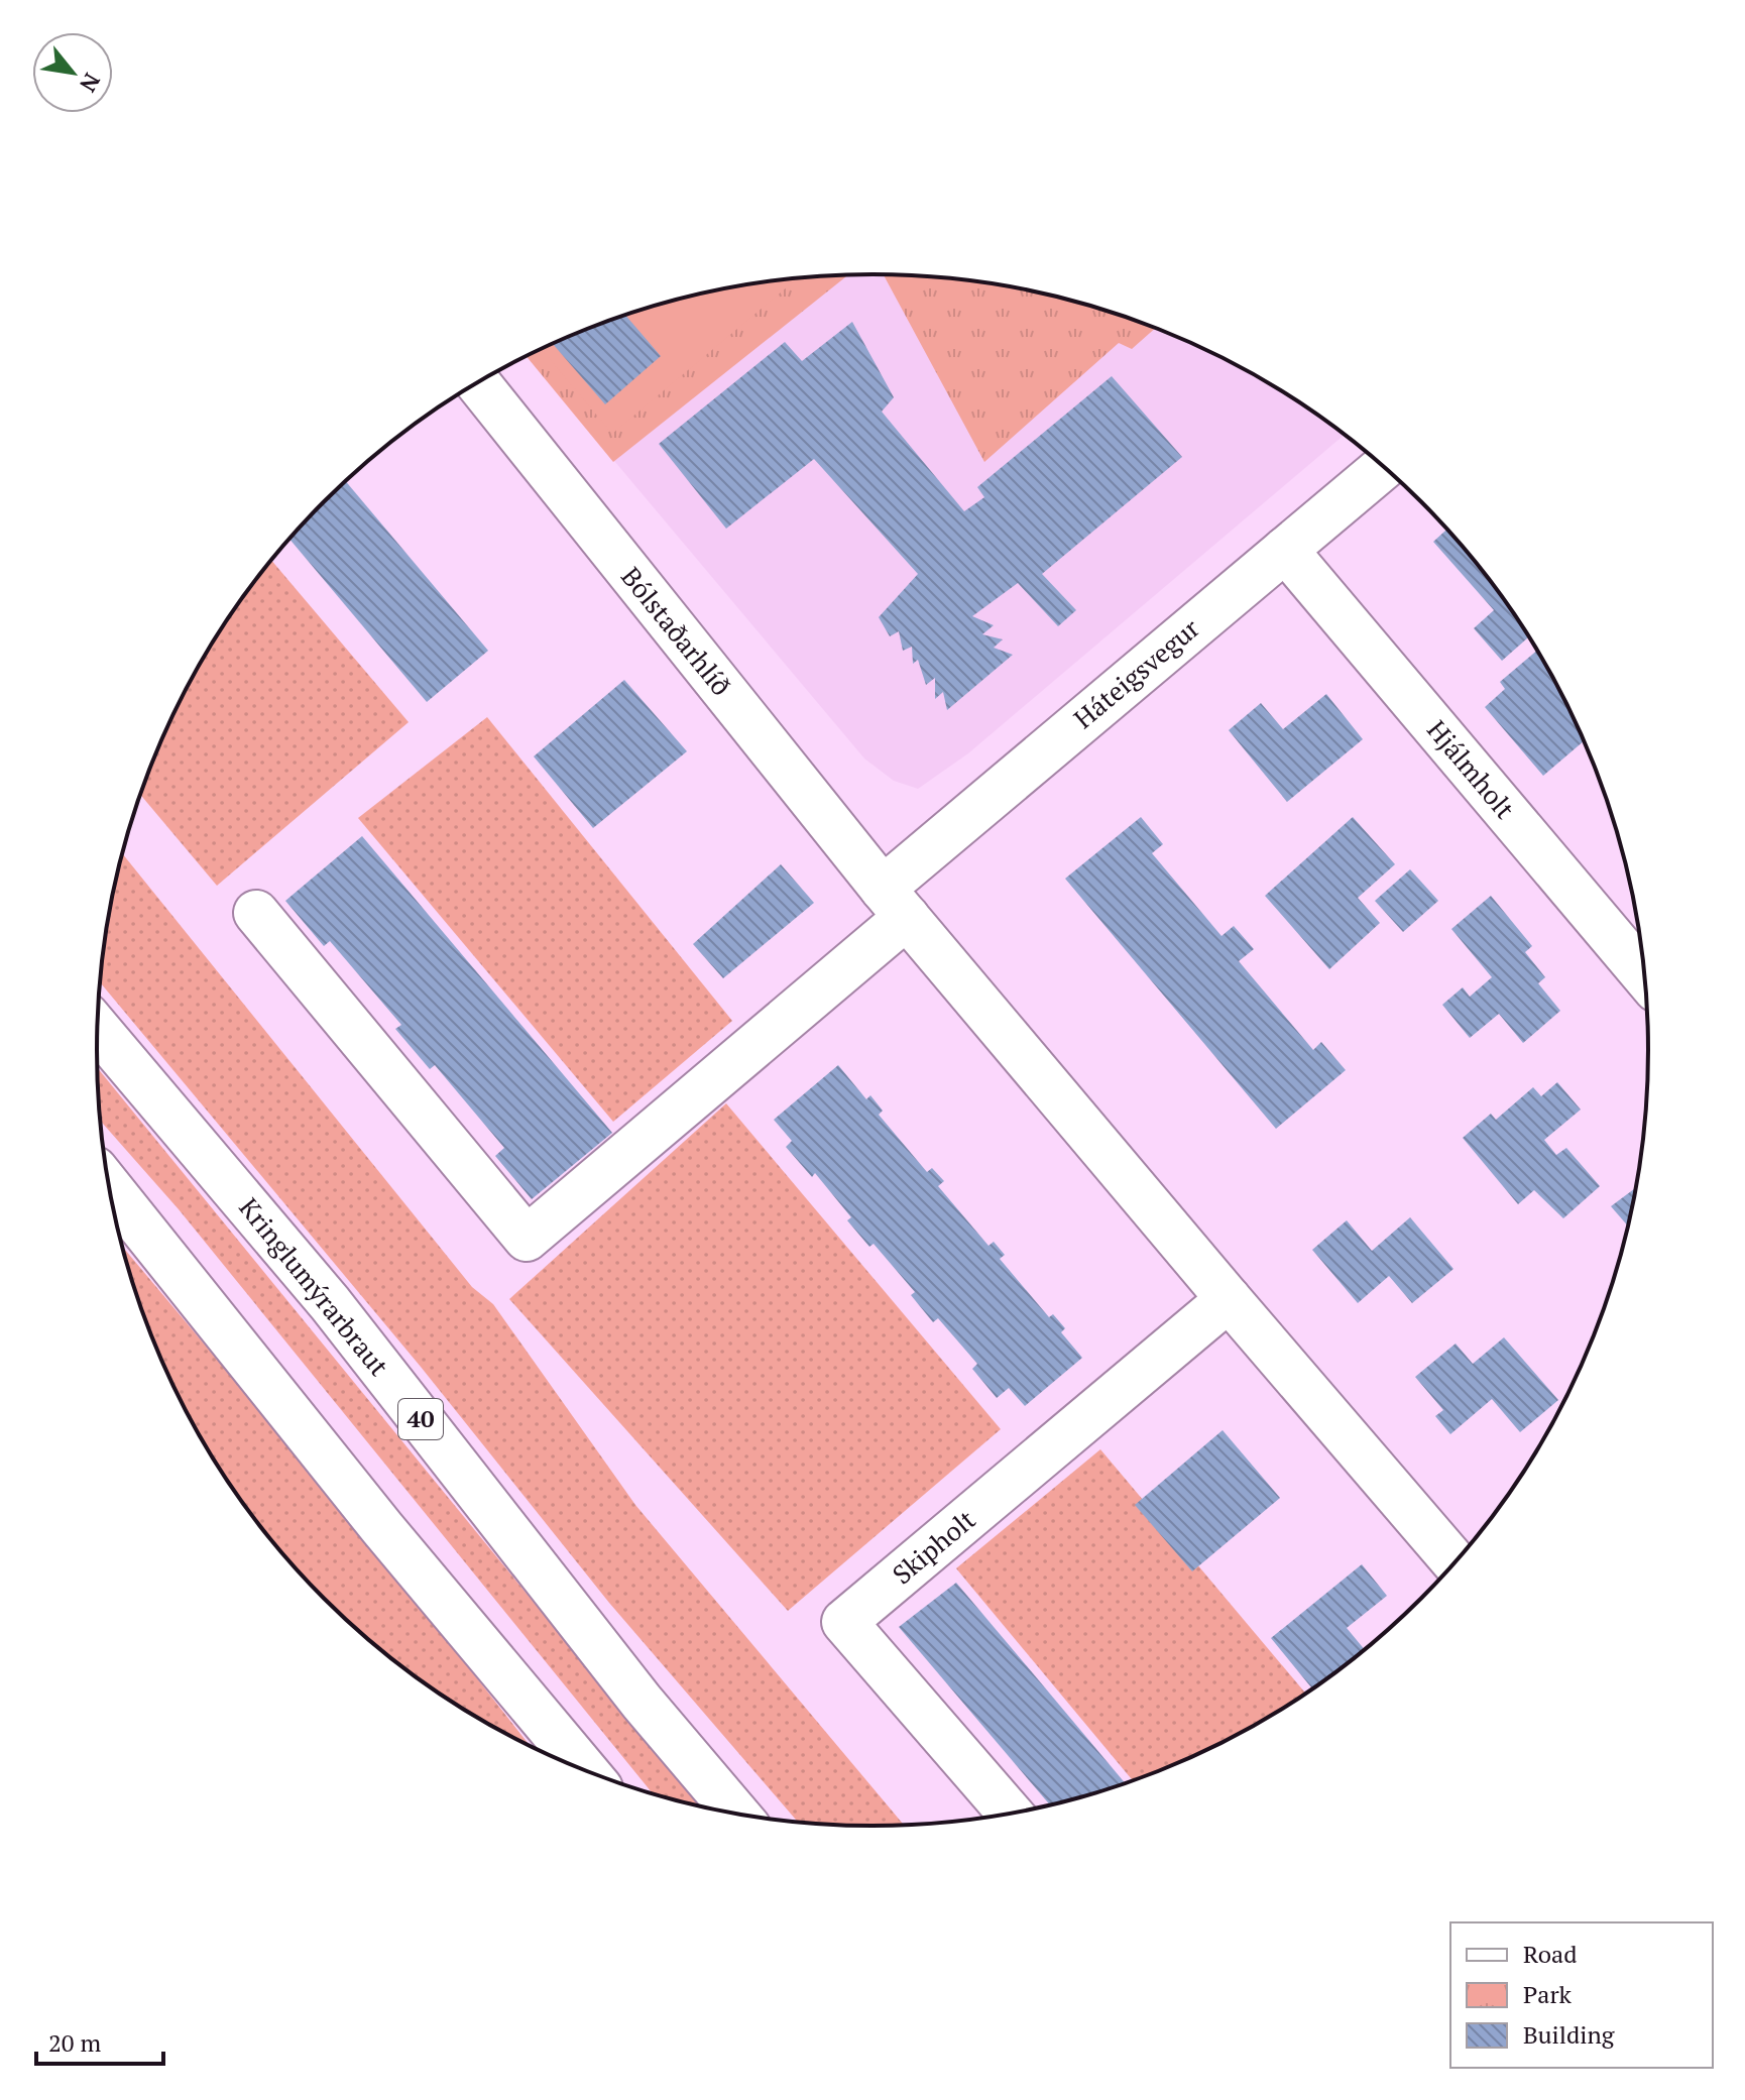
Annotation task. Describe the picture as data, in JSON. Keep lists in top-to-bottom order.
{
  "streets": {
    "street": [
      "Bólstaðarhlíð",
      "Háteigsvegur",
      "Hjálmholt",
      "Kringlumýrarbraut",
      "40",
      "Skipholt"
    ]
  },
  "crossings": [
    ["Bólstaðarhlíð", "Háteigsvegur"],
    ["Háteigsvegur", "Hjálmholt"]
  ],
  "legend": ["Road", "Park", "Building"],
  "scale_bar": "20 m",
  "north": "bottom right"
}
